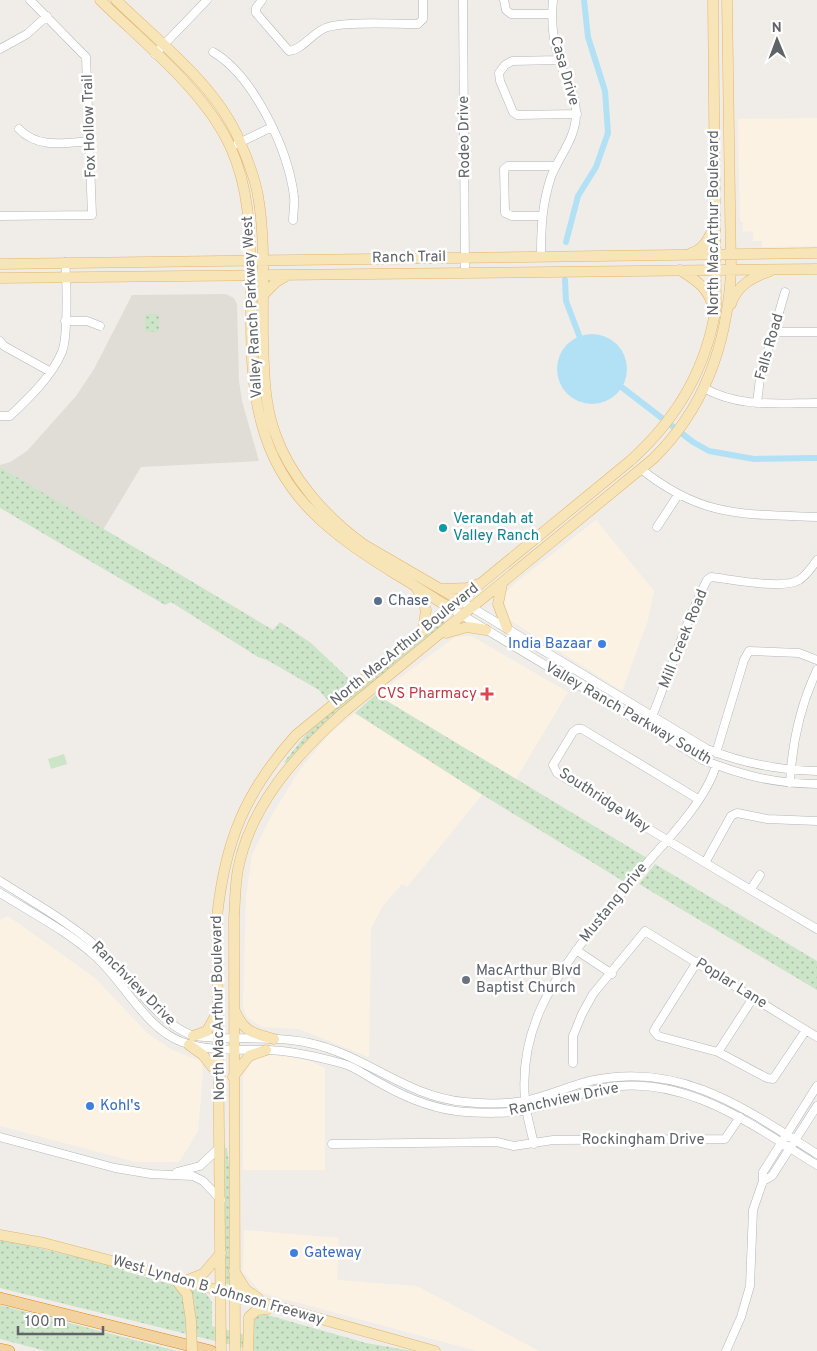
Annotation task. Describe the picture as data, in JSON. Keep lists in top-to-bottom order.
{
  "streets": {
    "main road": [
      "North MacArthur Boulevard",
      "Ranch Trail",
      "Valley Ranch Parkway West",
      "West Lyndon B Johnson Freeway"
    ],
    "street": [
      "Casa Drive",
      "Fox Hollow Trail",
      "Rodeo Drive",
      "Falls Road",
      "Mill Creek Road",
      "Valley Ranch Parkway South",
      "Southridge Way",
      "Mustang Drive",
      "Ranchview Drive",
      "Poplar Lane",
      "Rockingham Drive"
    ]
  },
  "crossings": [
    ["Casa Drive", "Ranch Trail"],
    ["Rodeo Drive", "Ranch Trail"],
    ["North MacArthur Boulevard", "Ranch Trail"],
    ["North MacArthur Boulevard", "Valley Ranch Parkway West"],
    ["North MacArthur Boulevard", "Valley Ranch Parkway South"],
    ["North MacArthur Boulevard", "Ranchview Drive"],
    ["North MacArthur Boulevard", "West Lyndon B Johnson Freeway"],
    ["Ranch Trail", "Valley Ranch Parkway West"],
    ["Valley Ranch Parkway West", "Valley Ranch Parkway South"],
    ["Mill Creek Road", "Valley Ranch Parkway South"],
    ["Valley Ranch Parkway South", "Mustang Drive"],
    ["Southridge Way", "Mustang Drive"],
    ["Mustang Drive", "Ranchview Drive"],
    ["Ranchview Drive", "Rockingham Drive"]
  ],
  "places": {
    "other": [
      "Verandah at Valley Ranch",
      "Chase",
      "India Bazaar",
      "MacArthur Blvd Baptist Church",
      "Kohl's",
      "Gateway"
    ],
    "health": ["CVS Pharmacy"]
  },
  "scale_bar": "100 m",
  "north": "top"
}
